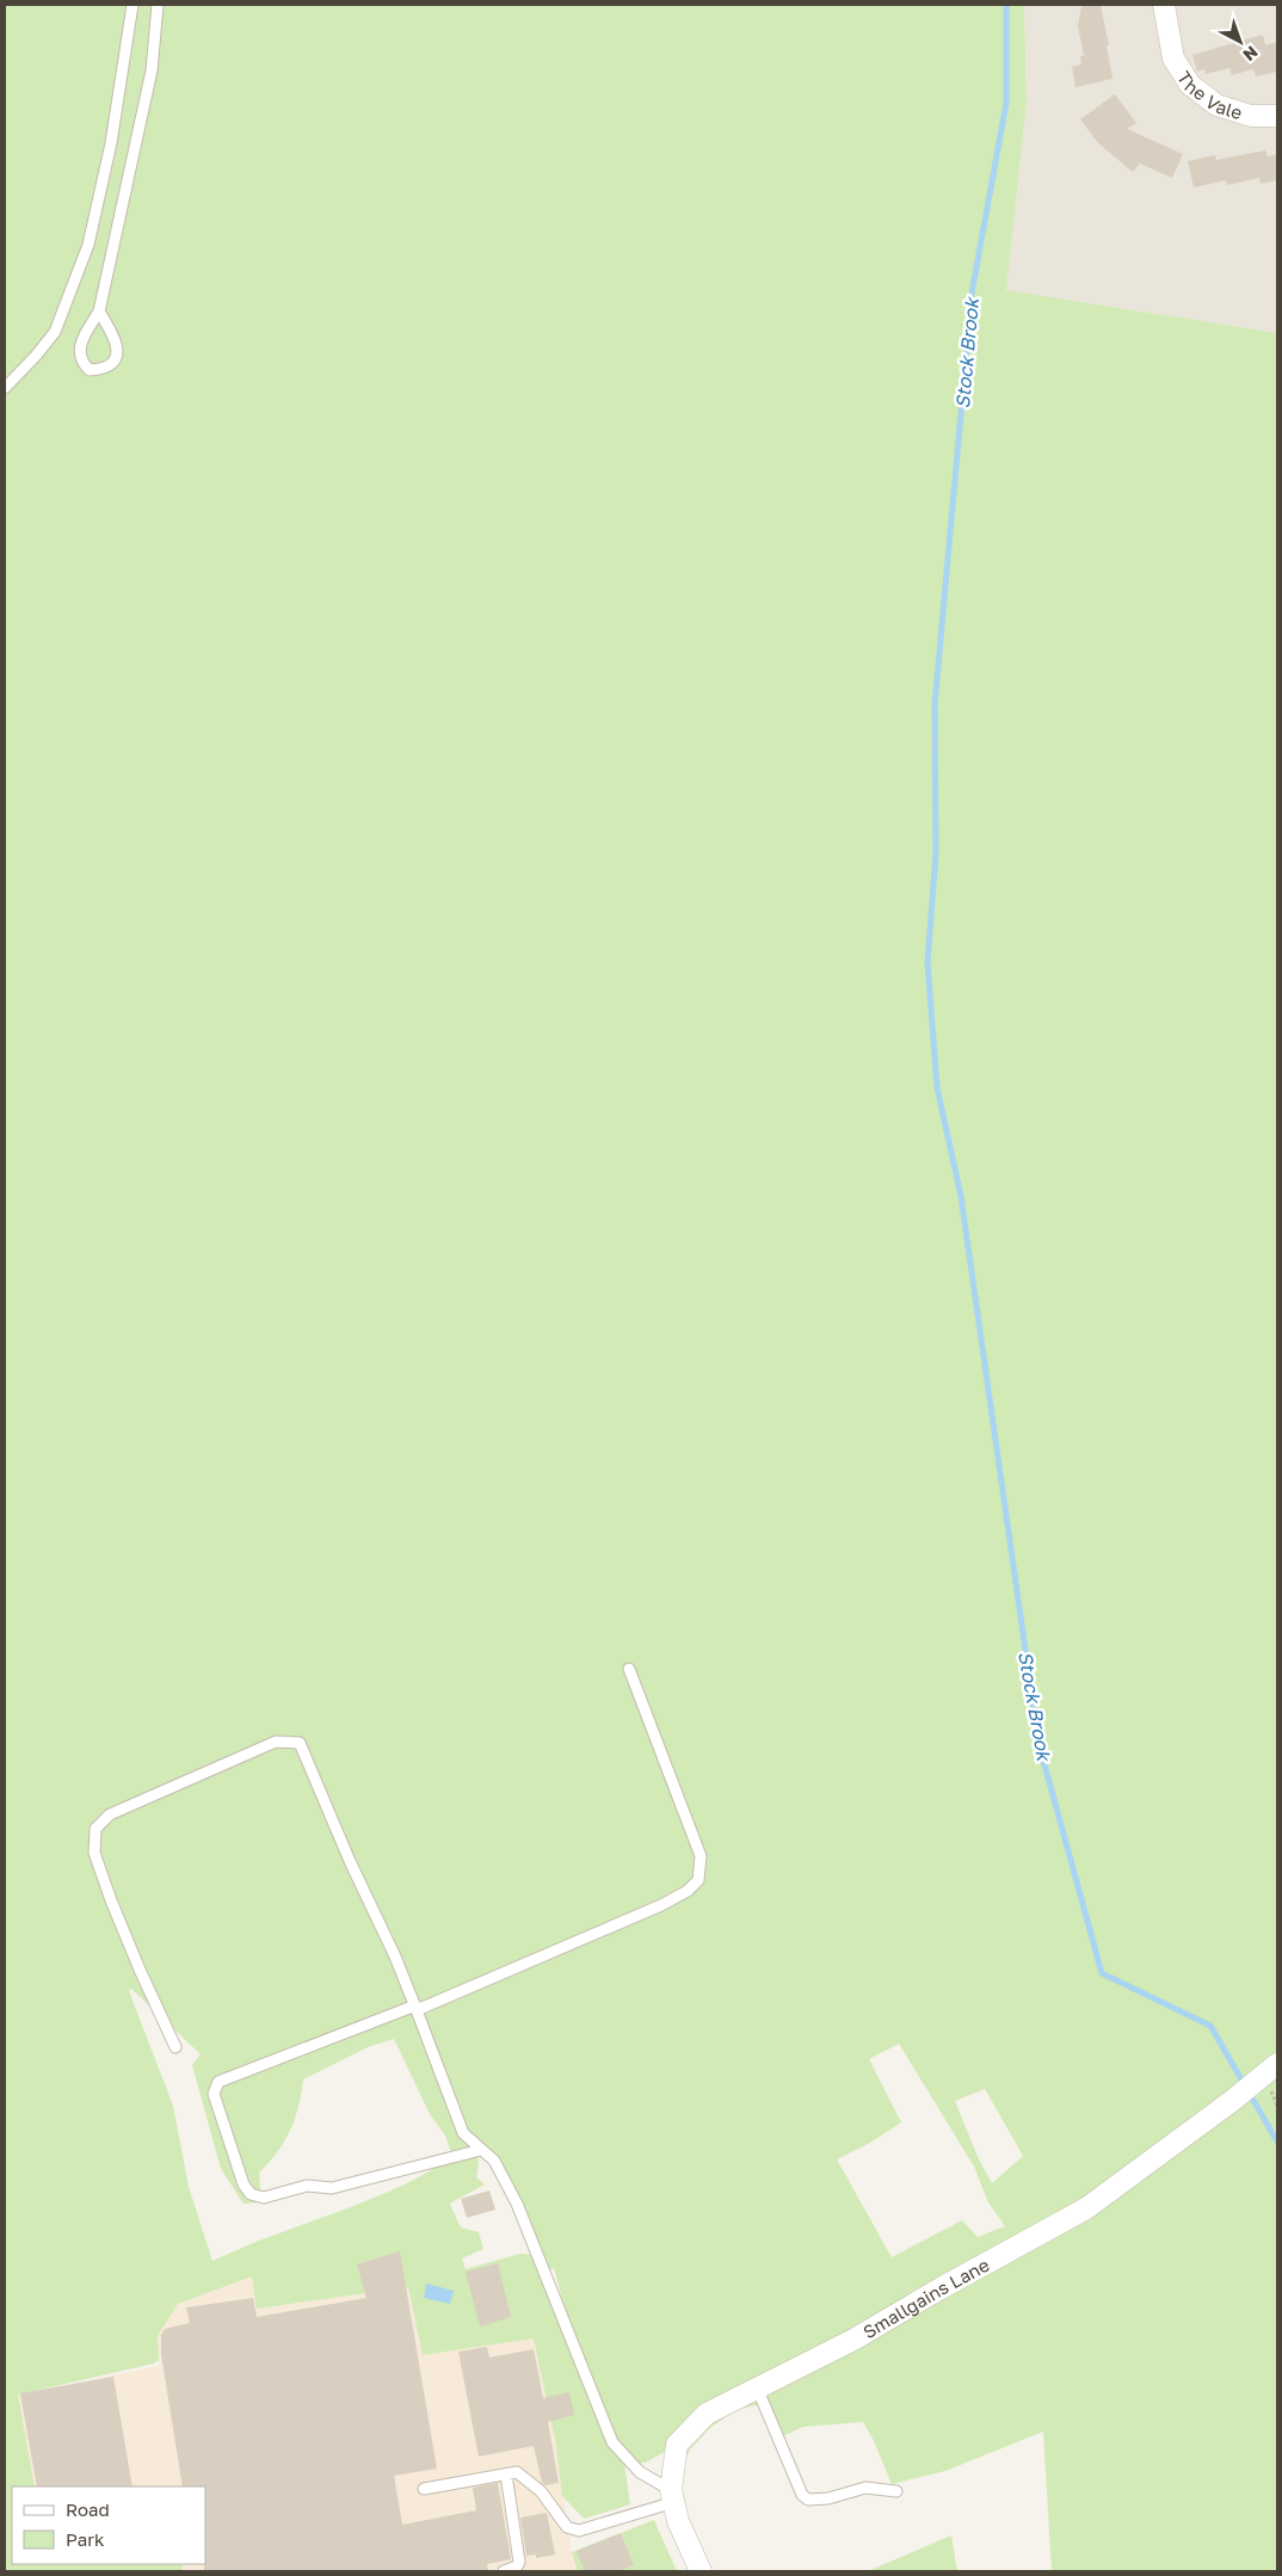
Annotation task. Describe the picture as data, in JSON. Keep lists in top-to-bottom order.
{
  "streets": {
    "street": ["The Vale", "Smallgains Lane"]
  },
  "water": ["Stock Brook"],
  "legend": ["Road", "Park"],
  "north": "bottom right"
}
